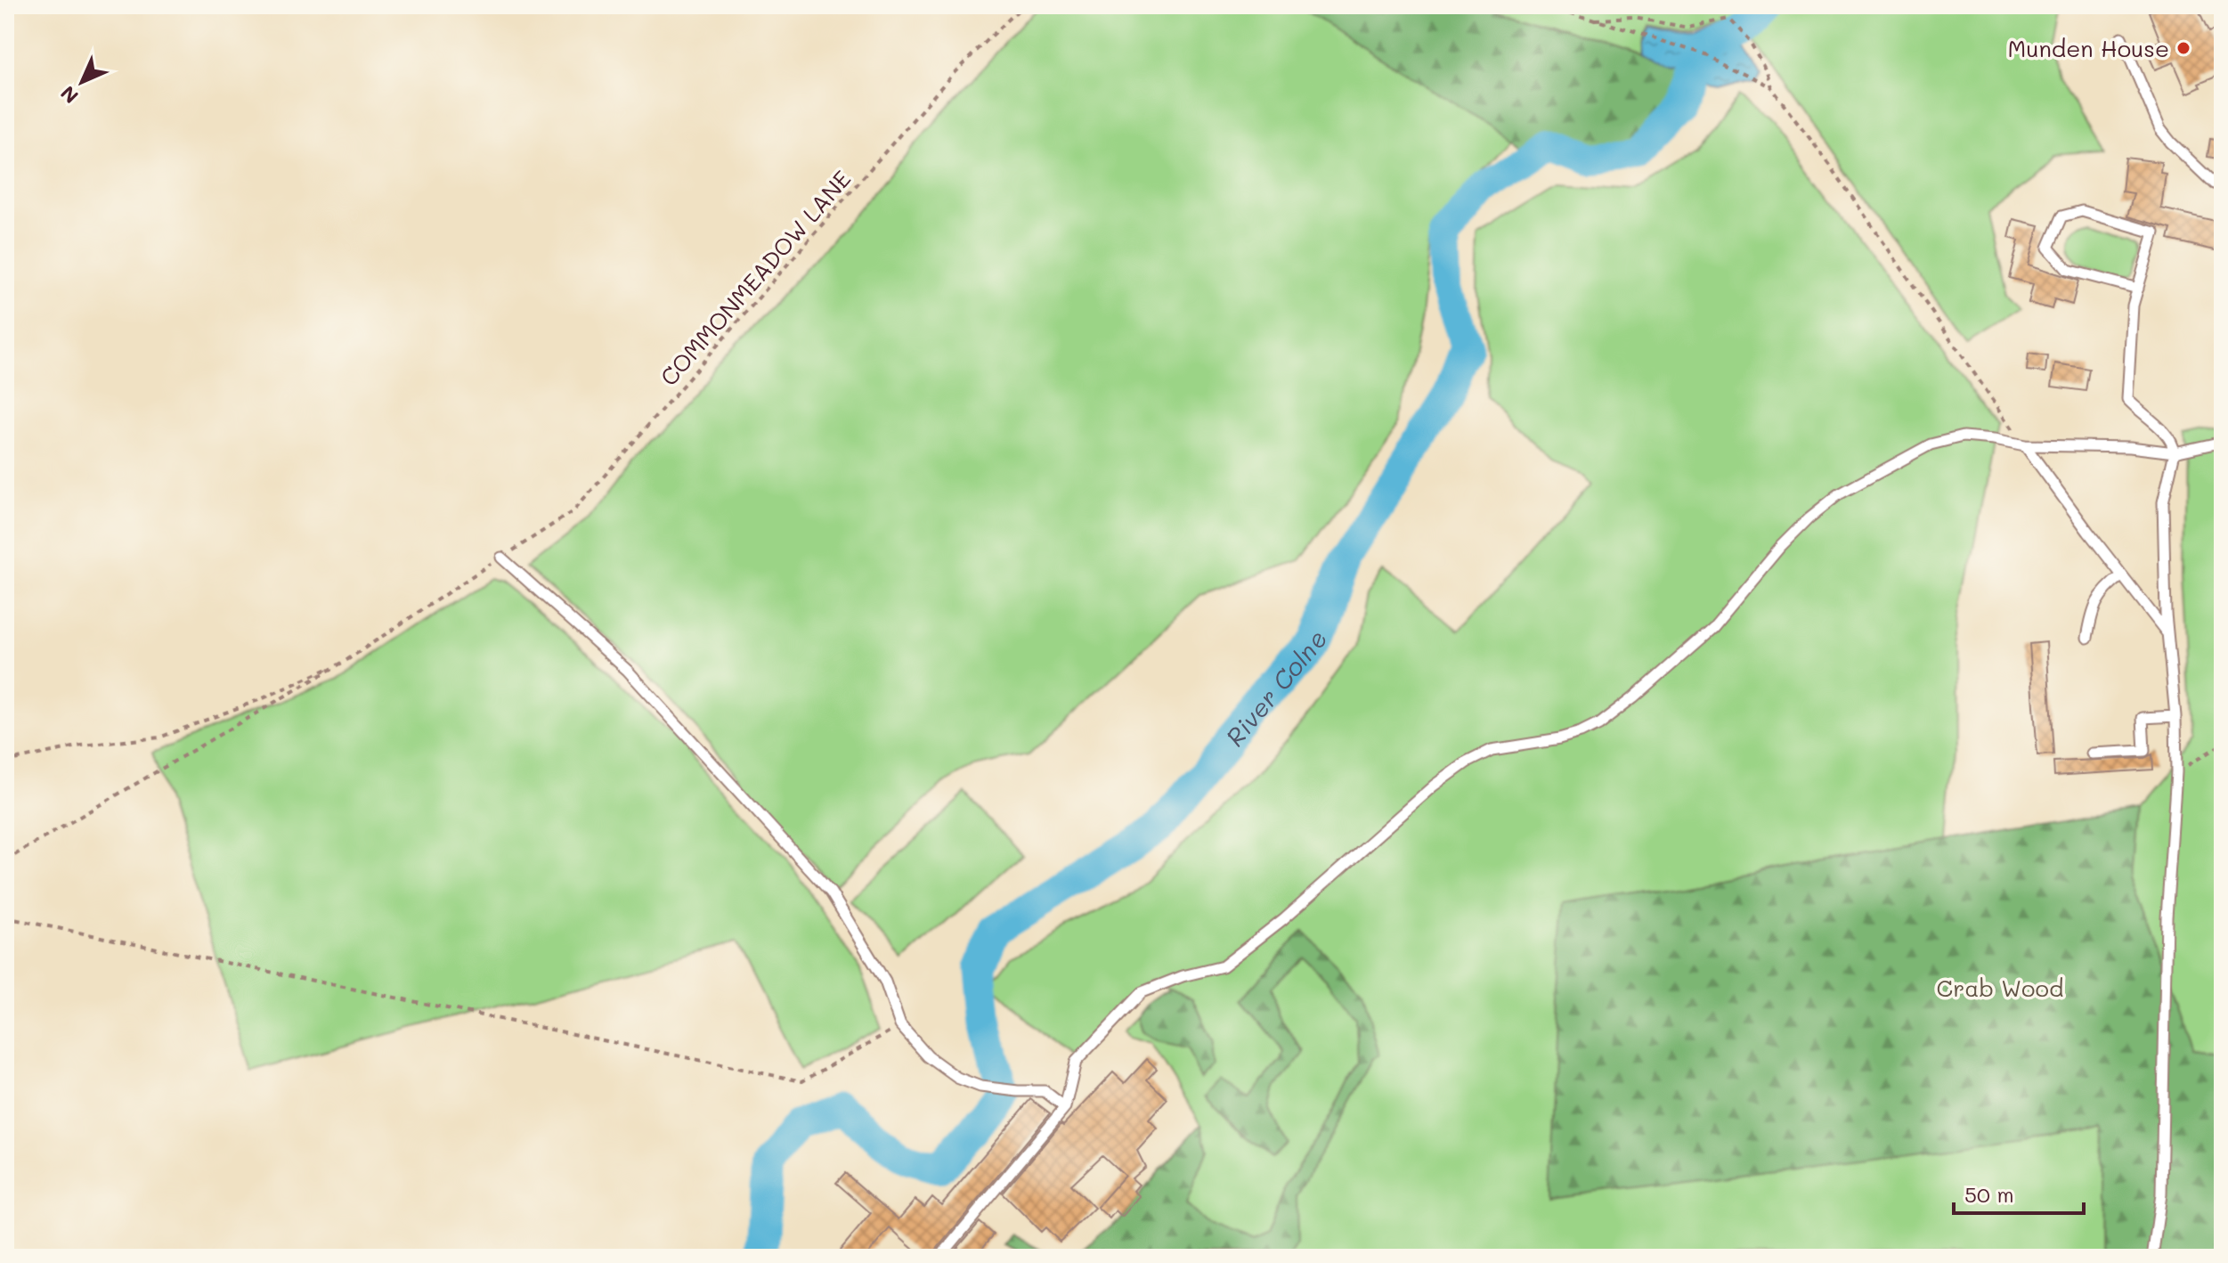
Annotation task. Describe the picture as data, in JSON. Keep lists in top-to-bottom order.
{
  "streets": {
    "path": ["COMMONMEADOW LANE"]
  },
  "water": ["River Colne"],
  "parks": ["Crab Wood"],
  "places": ["Munden House"],
  "scale_bar": "50 m",
  "north": "bottom left"
}
